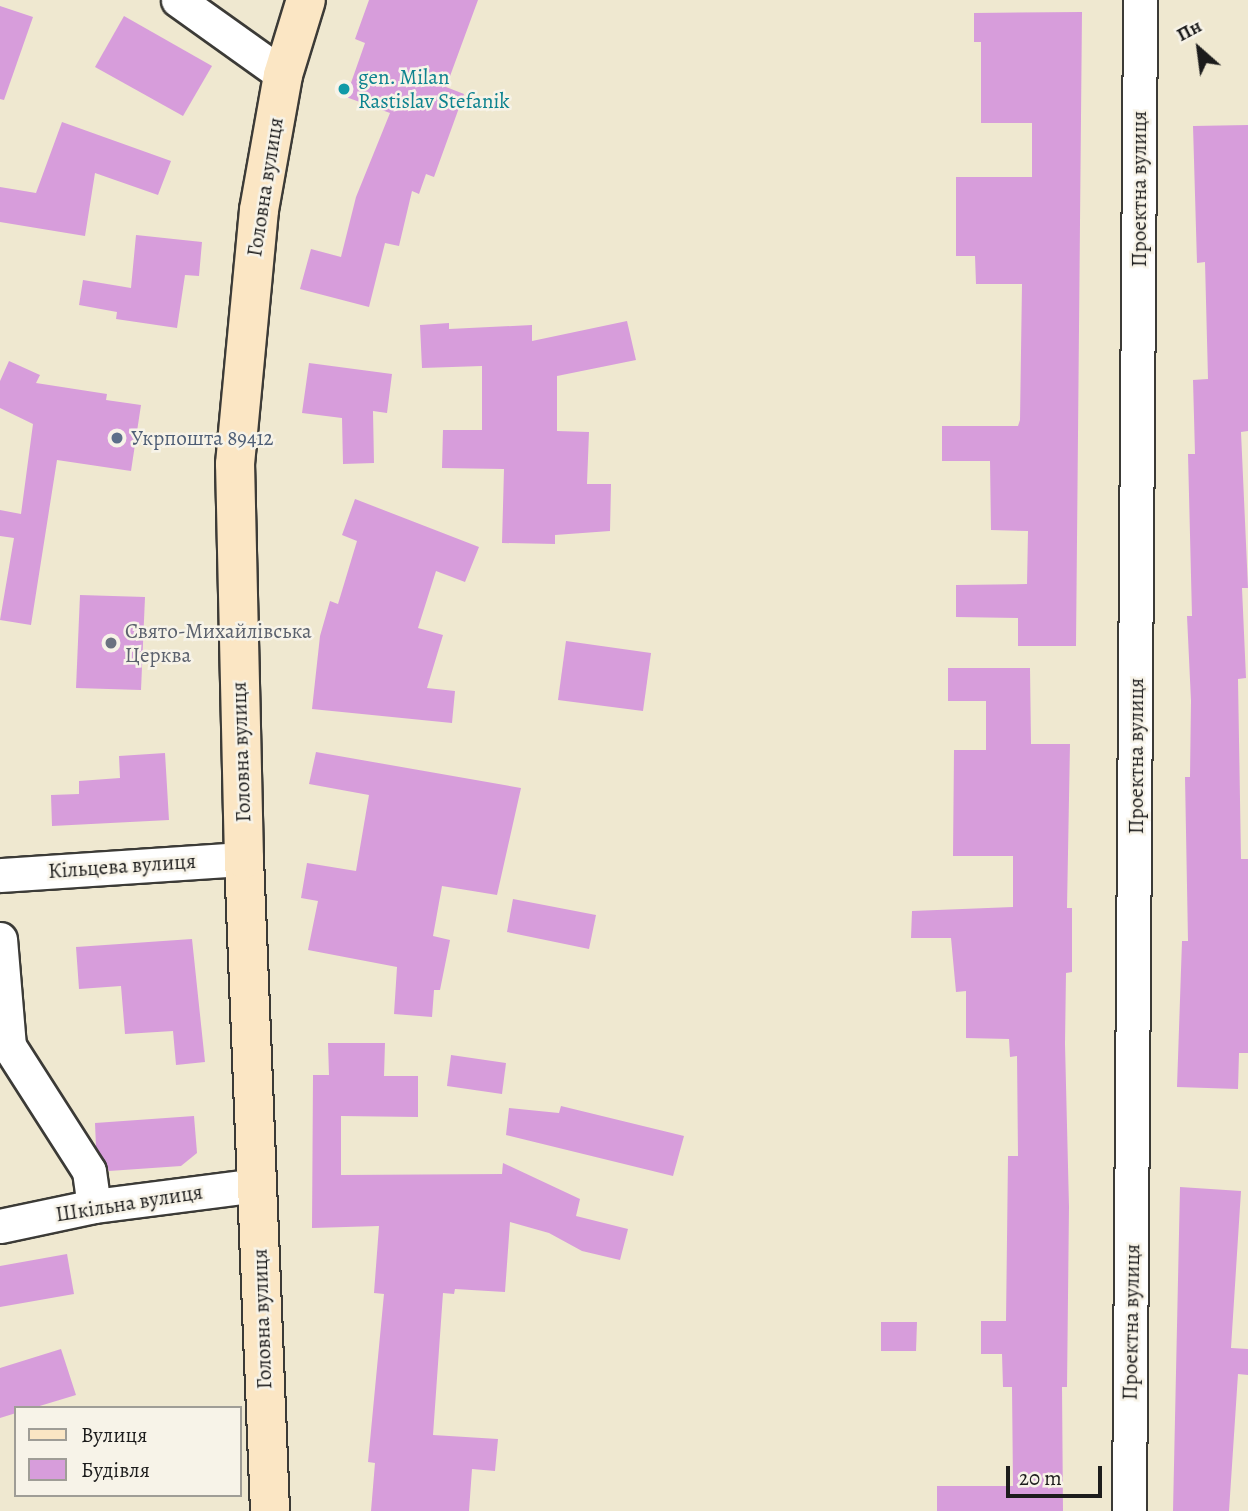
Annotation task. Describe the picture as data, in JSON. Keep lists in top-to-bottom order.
{
  "streets": {
    "main road": ["Головна вулиця"],
    "street": ["Проектна вулиця", "Кільцева вулиця", "Шкільна вулиця"]
  },
  "crossings": [
    ["Головна вулиця", "Кільцева вулиця"],
    ["Головна вулиця", "Шкільна вулиця"]
  ],
  "places": ["gen. Milan Rastislav Stefanik", "Укрпошта 89412", "Свято-Михайлівська Церква"],
  "legend": ["Вулиця", "Будівля"],
  "scale_bar": "20 m",
  "north": "top left"
}
